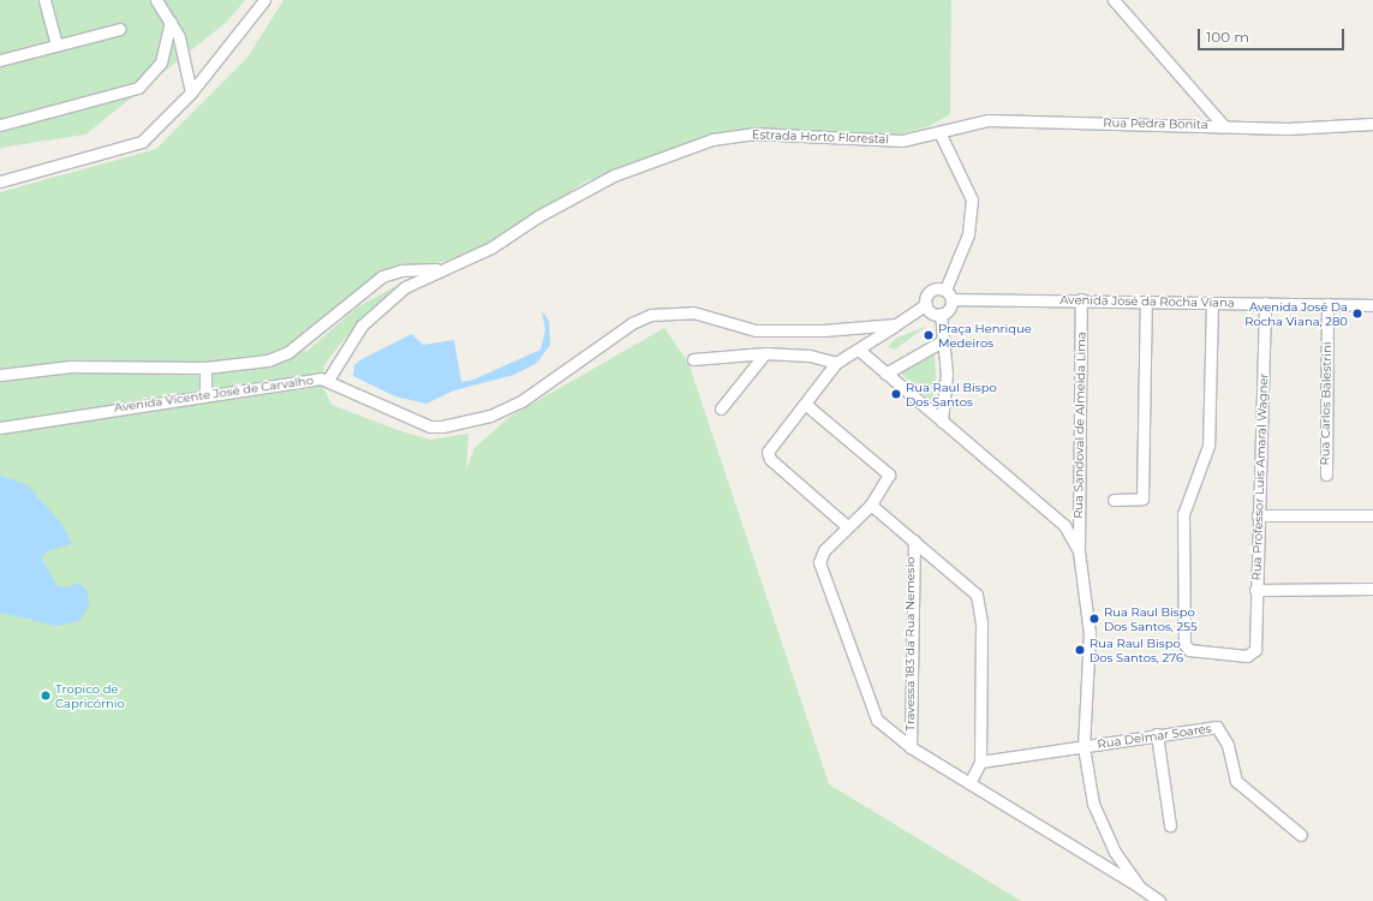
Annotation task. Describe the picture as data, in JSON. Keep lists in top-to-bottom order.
{
  "streets": {
    "street": [
      "Rua Pedra Bonita",
      "Estrada Horto Florestal",
      "Avenida José da Rocha Viana",
      "Avenida Vicente José de Carvalho",
      "Rua Carlos Balestrini",
      "Rua Sandoval de Almeida Lima",
      "Rua Professor Luis Amaral Wagner",
      "Travessa 183 da Rua Nemesio",
      "Rua Delmar Soares"
    ]
  },
  "crossings": [
    ["Rua Pedra Bonita", "Estrada Horto Florestal"],
    ["Avenida José da Rocha Viana", "Rua Carlos Balestrini"],
    ["Avenida José da Rocha Viana", "Rua Sandoval de Almeida Lima"],
    ["Avenida José da Rocha Viana", "Rua Professor Luis Amaral Wagner"]
  ],
  "places": [
    "Avenida José Da Rocha Viana, 280",
    "Praça Henrique Medeiros",
    "Rua Raul Bispo Dos Santos",
    "Rua Raul Bispo Dos Santos, 255",
    "Rua Raul Bispo Dos Santos, 276",
    "Tropico de Capricórnio"
  ],
  "scale_bar": "100 m"
}
